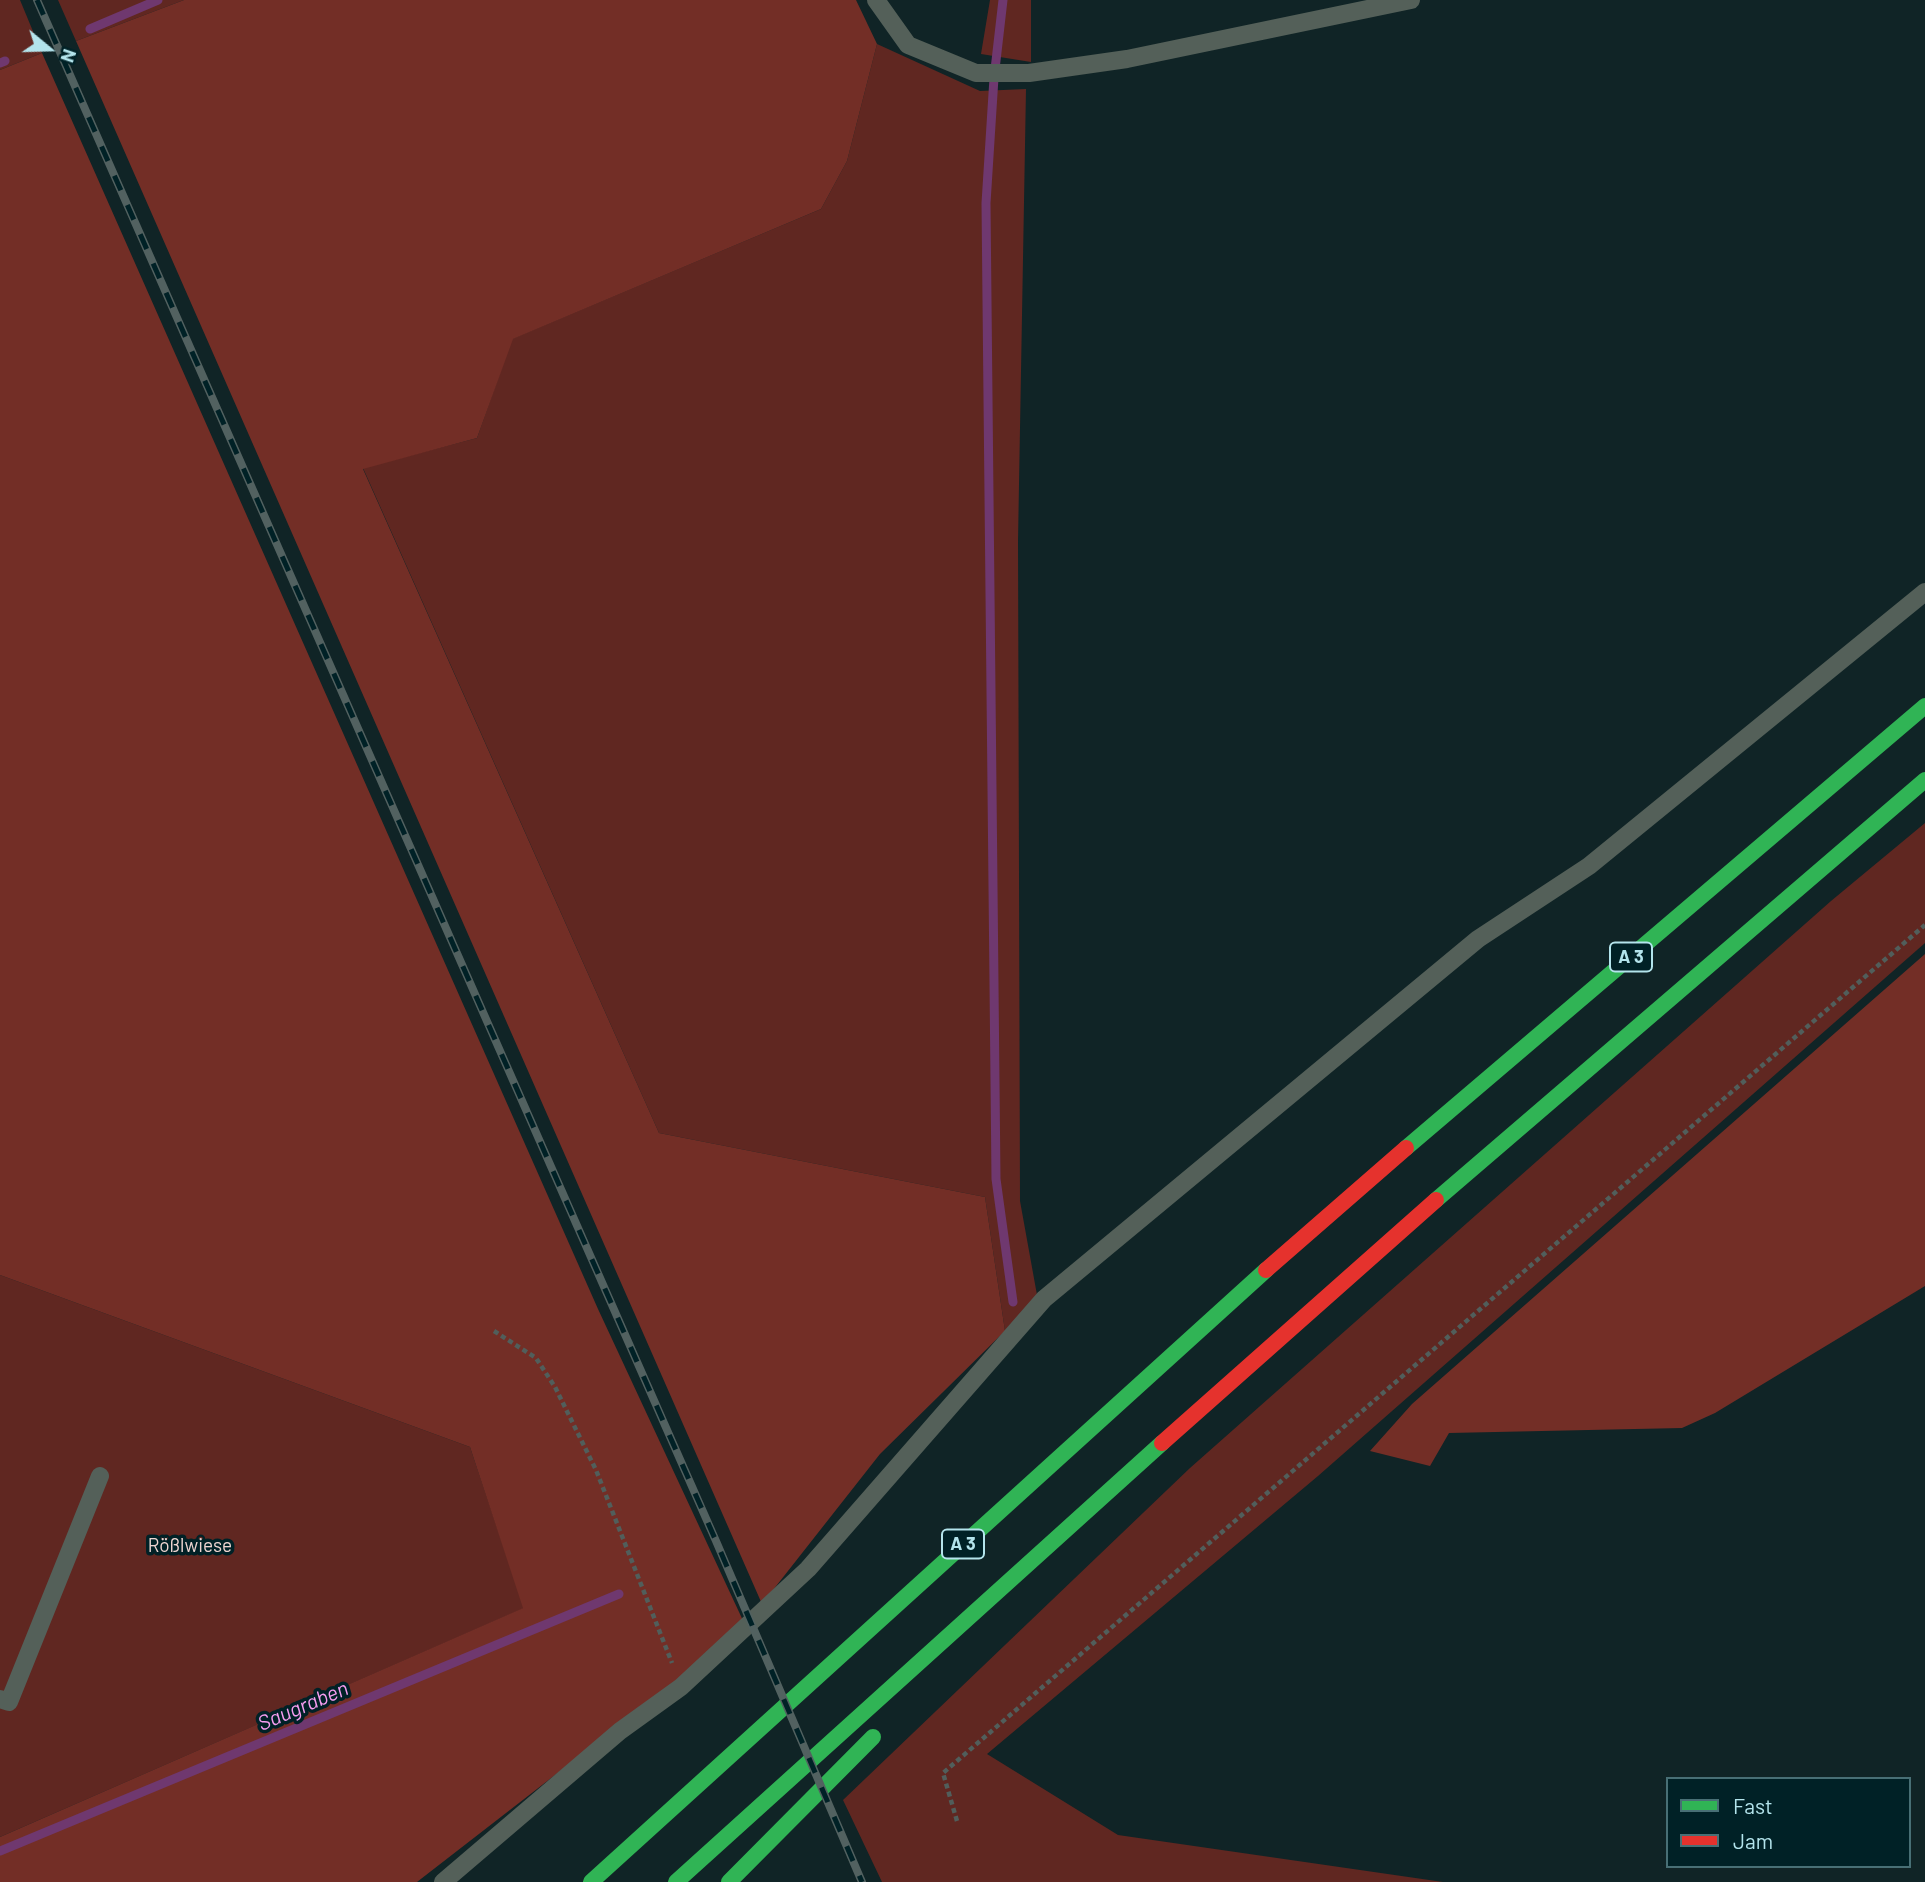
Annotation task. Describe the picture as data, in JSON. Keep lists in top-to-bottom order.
{
  "streets": {
    "highway": ["A 3"]
  },
  "water": ["Saugraben"],
  "parks": ["Rößlwiese"],
  "legend": ["Fast", "Jam"],
  "north": "right"
}
